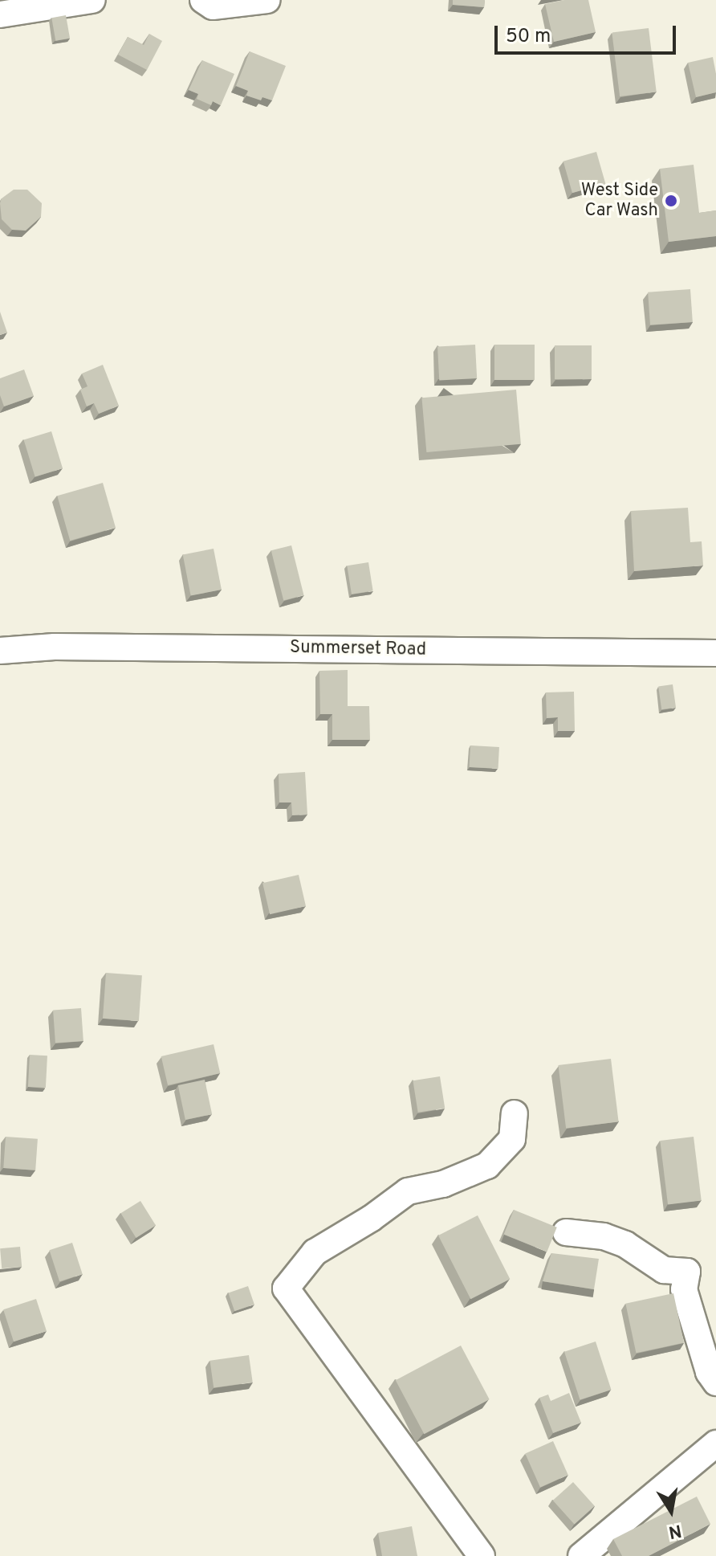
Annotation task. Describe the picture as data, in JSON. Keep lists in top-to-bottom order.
{
  "streets": {
    "street": ["Summerset Road"]
  },
  "places": ["West Side Car Wash"],
  "scale_bar": "50 m",
  "north": "bottom"
}
